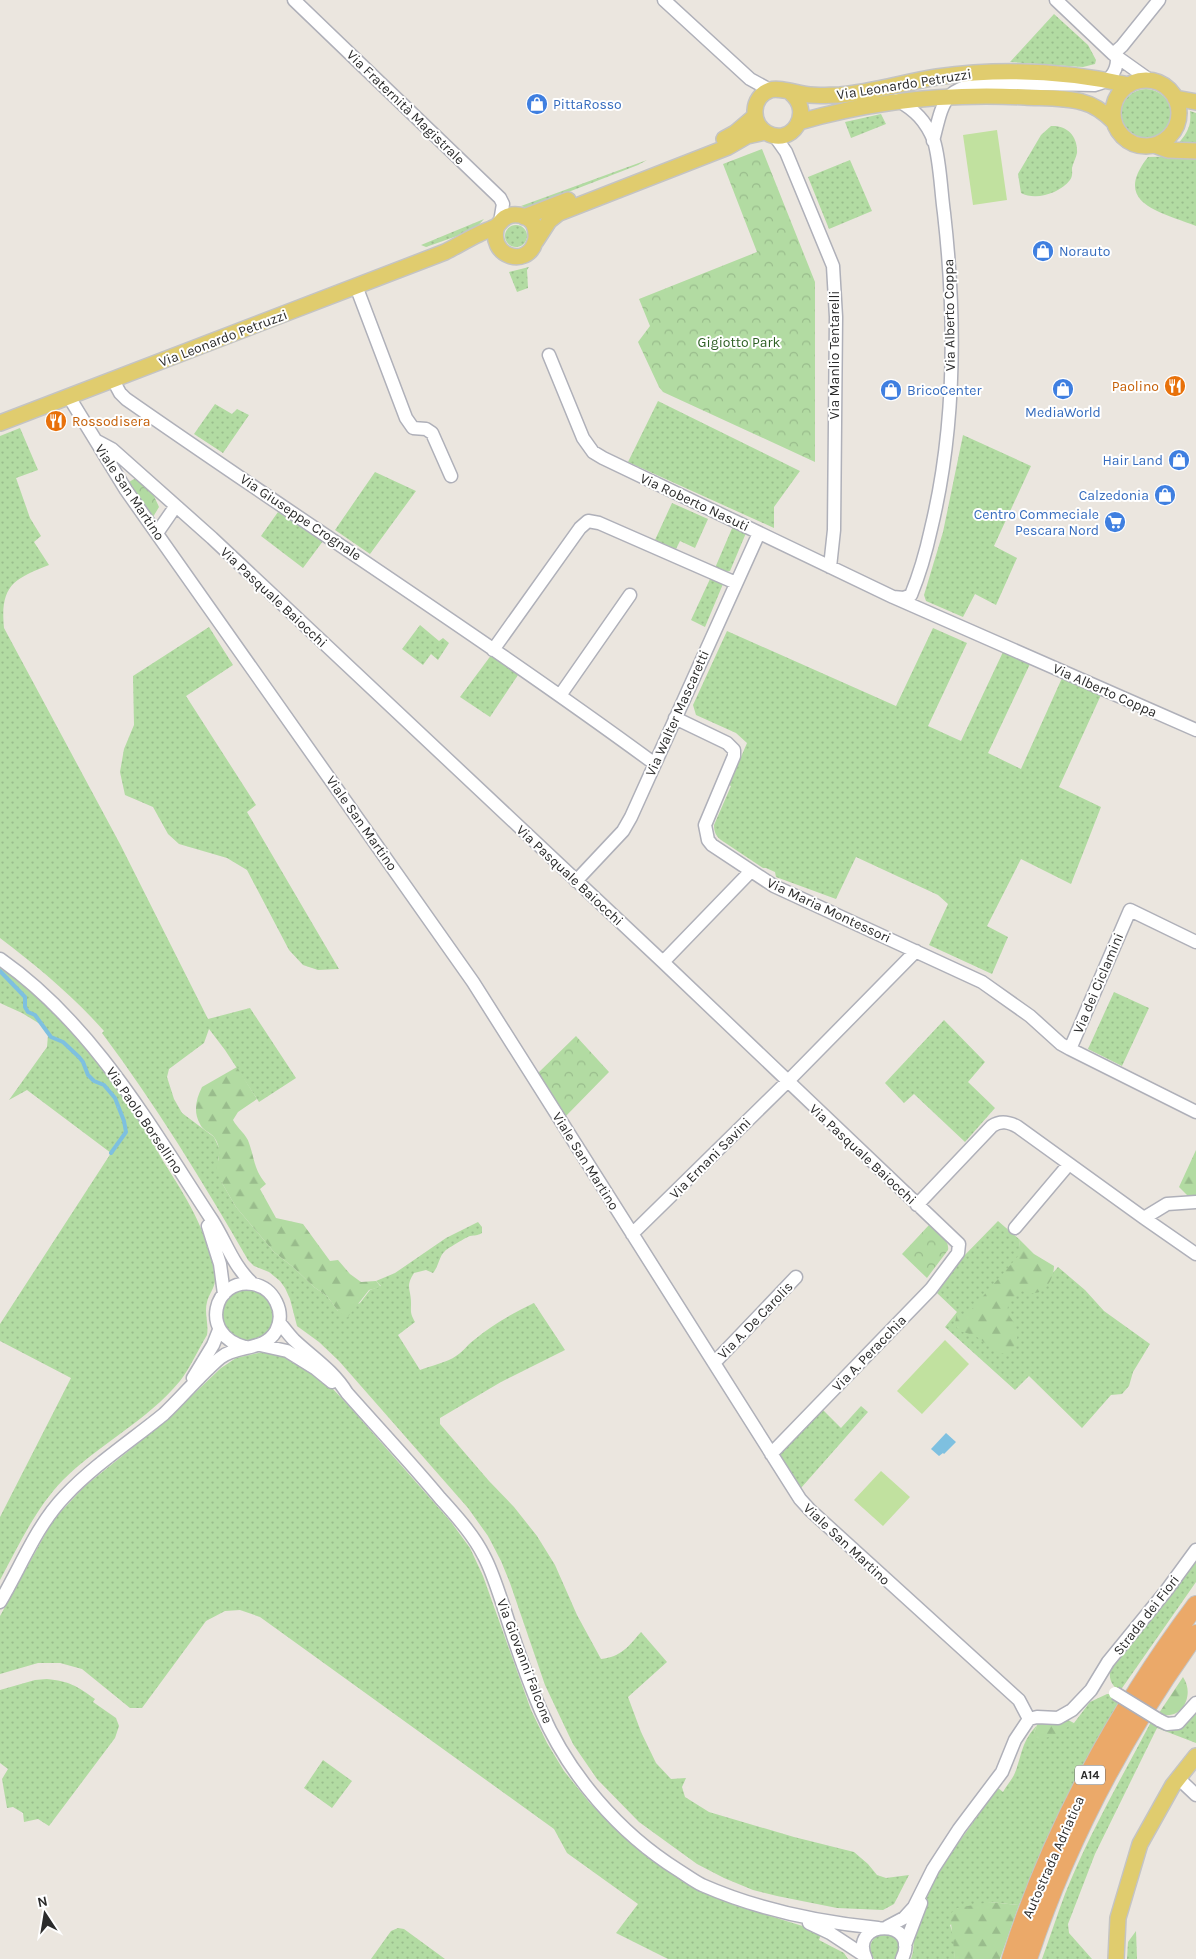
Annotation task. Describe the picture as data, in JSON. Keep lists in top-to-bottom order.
{
  "streets": {
    "highway": ["A14", "Autostrada Adriatica"],
    "main road": ["Via Leonardo Petruzzi"],
    "street": [
      "Via Fraternità Magistrale",
      "Via Alberto Coppa",
      "Via Manlio Tentarelli",
      "Viale San Martino",
      "Via Roberto Nasuti",
      "Via Giuseppe Crognale",
      "Via Pasquale Baiocchi",
      "Via Walter Mascaretti",
      "Via Maria Montessori",
      "Via dei Ciclamini",
      "Via Paolo Borsellino",
      "Via Ernani Savini",
      "Via A. De Carolis",
      "Via A. Peracchia",
      "Strada dei Fiori",
      "Via Giovanni Falcone"
    ]
  },
  "crossings": [
    ["Via Leonardo Petruzzi", "Via Fraternità Magistrale"],
    ["Via Leonardo Petruzzi", "Via Alberto Coppa"],
    ["Via Leonardo Petruzzi", "Via Manlio Tentarelli"],
    ["Via Leonardo Petruzzi", "Viale San Martino"],
    ["Via Leonardo Petruzzi", "Via Giuseppe Crognale"],
    ["Via Alberto Coppa", "Via Roberto Nasuti"],
    ["Via Manlio Tentarelli", "Via Roberto Nasuti"],
    ["Viale San Martino", "Via Pasquale Baiocchi"],
    ["Viale San Martino", "Via Ernani Savini"],
    ["Viale San Martino", "Via A. De Carolis"],
    ["Viale San Martino", "Via A. Peracchia"],
    ["Via Roberto Nasuti", "Via Walter Mascaretti"],
    ["Via Giuseppe Crognale", "Via Walter Mascaretti"],
    ["Via Pasquale Baiocchi", "Via Walter Mascaretti"],
    ["Via Pasquale Baiocchi", "Via Ernani Savini"],
    ["Via Pasquale Baiocchi", "Via A. Peracchia"],
    ["Via Walter Mascaretti", "Via Maria Montessori"],
    ["Via Maria Montessori", "Via dei Ciclamini"],
    ["Via Maria Montessori", "Via Ernani Savini"],
    ["Via Paolo Borsellino", "Via Giovanni Falcone"]
  ],
  "parks": ["Gigiotto Park"],
  "places": {
    "shop": [
      "PittaRosso",
      "Norauto",
      "MediaWorld",
      "BricoCenter",
      "Hair Land",
      "Calzedonia"
    ],
    "restaurant": ["Paolino", "Rossodisera"],
    "supermarket": ["Centro Commeciale Pescara Nord"]
  },
  "north": "top"
}
